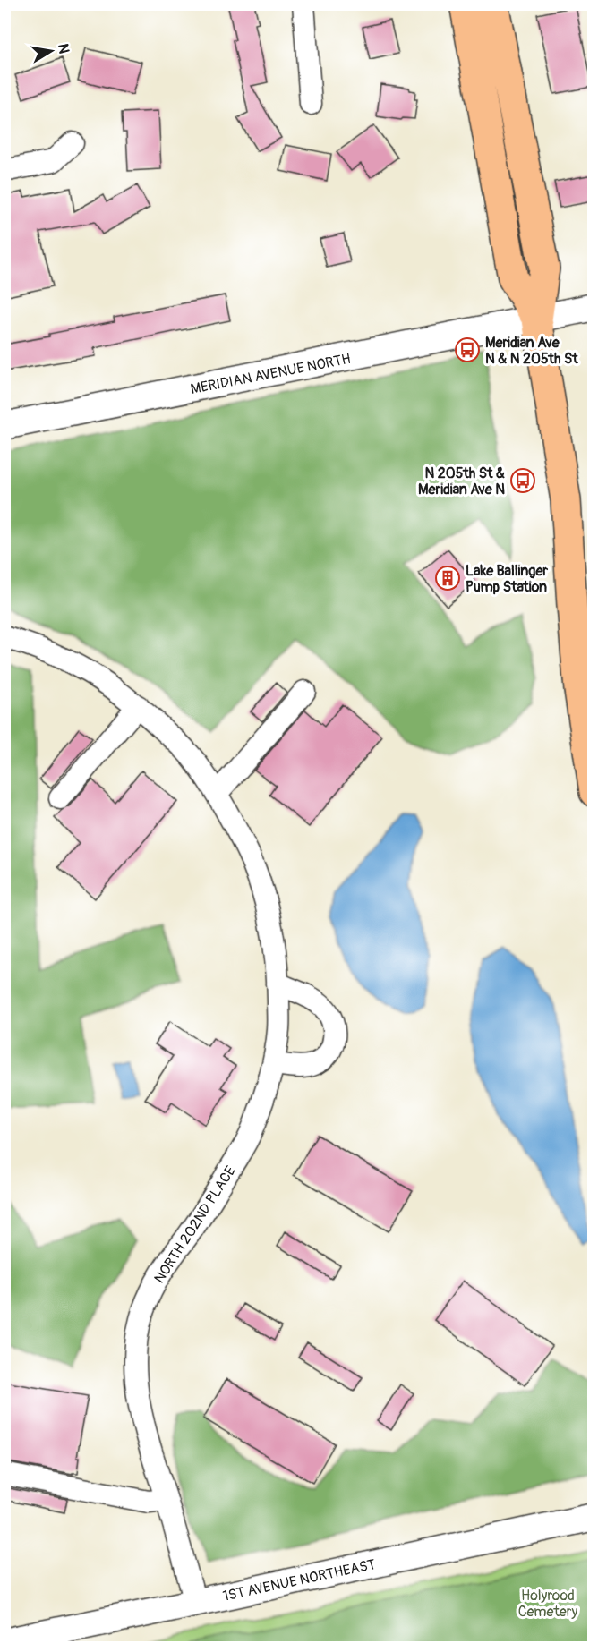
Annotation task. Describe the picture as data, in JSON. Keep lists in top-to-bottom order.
{
  "streets": {
    "street": ["MERIDIAN AVENUE NORTH", "NORTH 202ND PLACE", "1ST AVENUE NORTHEAST"]
  },
  "crossings": [
    ["NORTH 202ND PLACE", "1ST AVENUE NORTHEAST"]
  ],
  "parks": ["Holyrood Cemetery"],
  "places": {
    "bus stop": ["Meridian Ave N & N 205th St", "N 205th St & Meridian Ave N"],
    "building": ["Lake Ballinger Pump Station"]
  },
  "north": "right"
}
